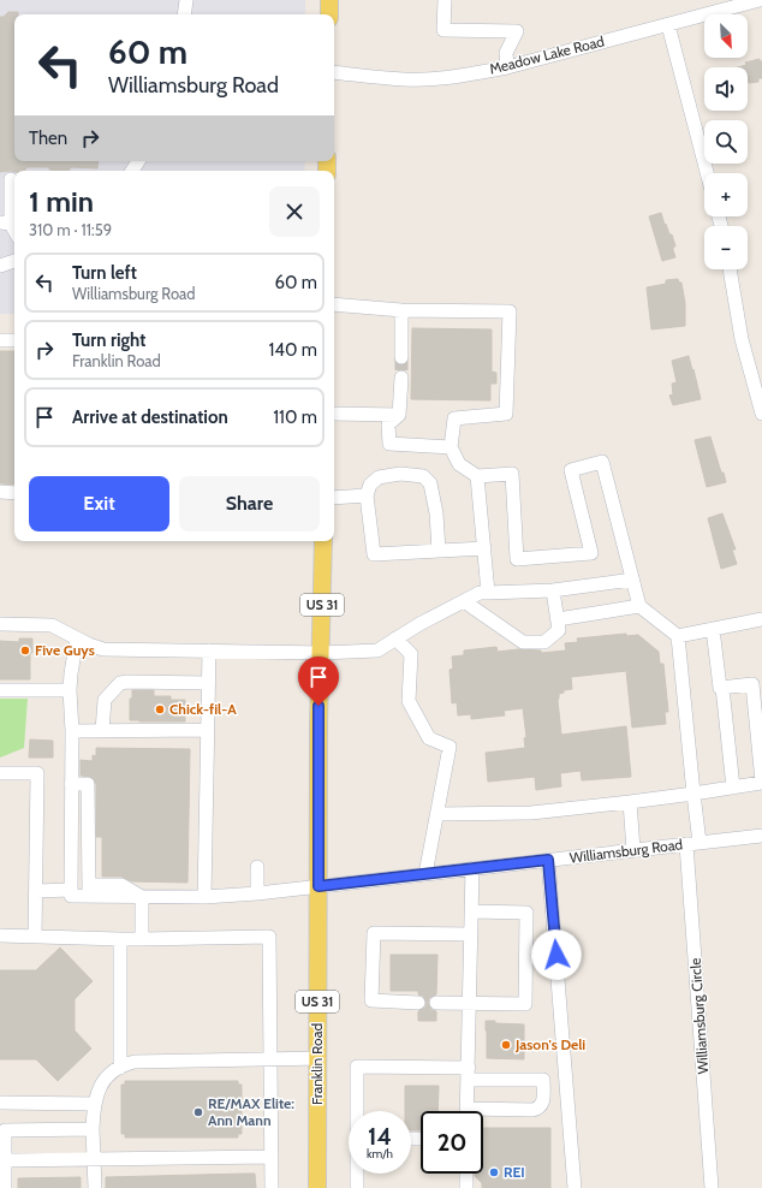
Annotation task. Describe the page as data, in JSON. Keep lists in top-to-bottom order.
{
  "streets": {
    "main road": ["US 31", "Franklin Road"],
    "street": ["Meadow Lake Road", "Williamsburg Road", "Williamsburg Circle"]
  },
  "crossings": [
    ["Williamsburg Road", "Williamsburg Circle"],
    ["Williamsburg Road", "Franklin Road"]
  ],
  "places": [
    "Five Guys",
    "Chick-fil-A",
    "Jason's Deli",
    "RE/MAX Elite: Ann Mann",
    "REI"
  ],
  "north": "bottom right",
  "page": {
    "map_buttons": ["+", "−"],
    "turn": ["60 m", "Williamsburg Road"],
    "then": "Then",
    "heading": ["1 min", "310 m · 11:59"],
    "list": [
      {
        "name": "Turn left",
        "note": "Williamsburg Road",
        "value": "60 m"
      },
      {
        "name": "Turn right",
        "note": "Franklin Road",
        "value": "140 m"
      },
      {
        "name": "Arrive at destination",
        "value": "110 m"
      }
    ],
    "buttons": ["Exit", "Share"],
    "speed": "14 km/h",
    "limit": "20"
  }
}
